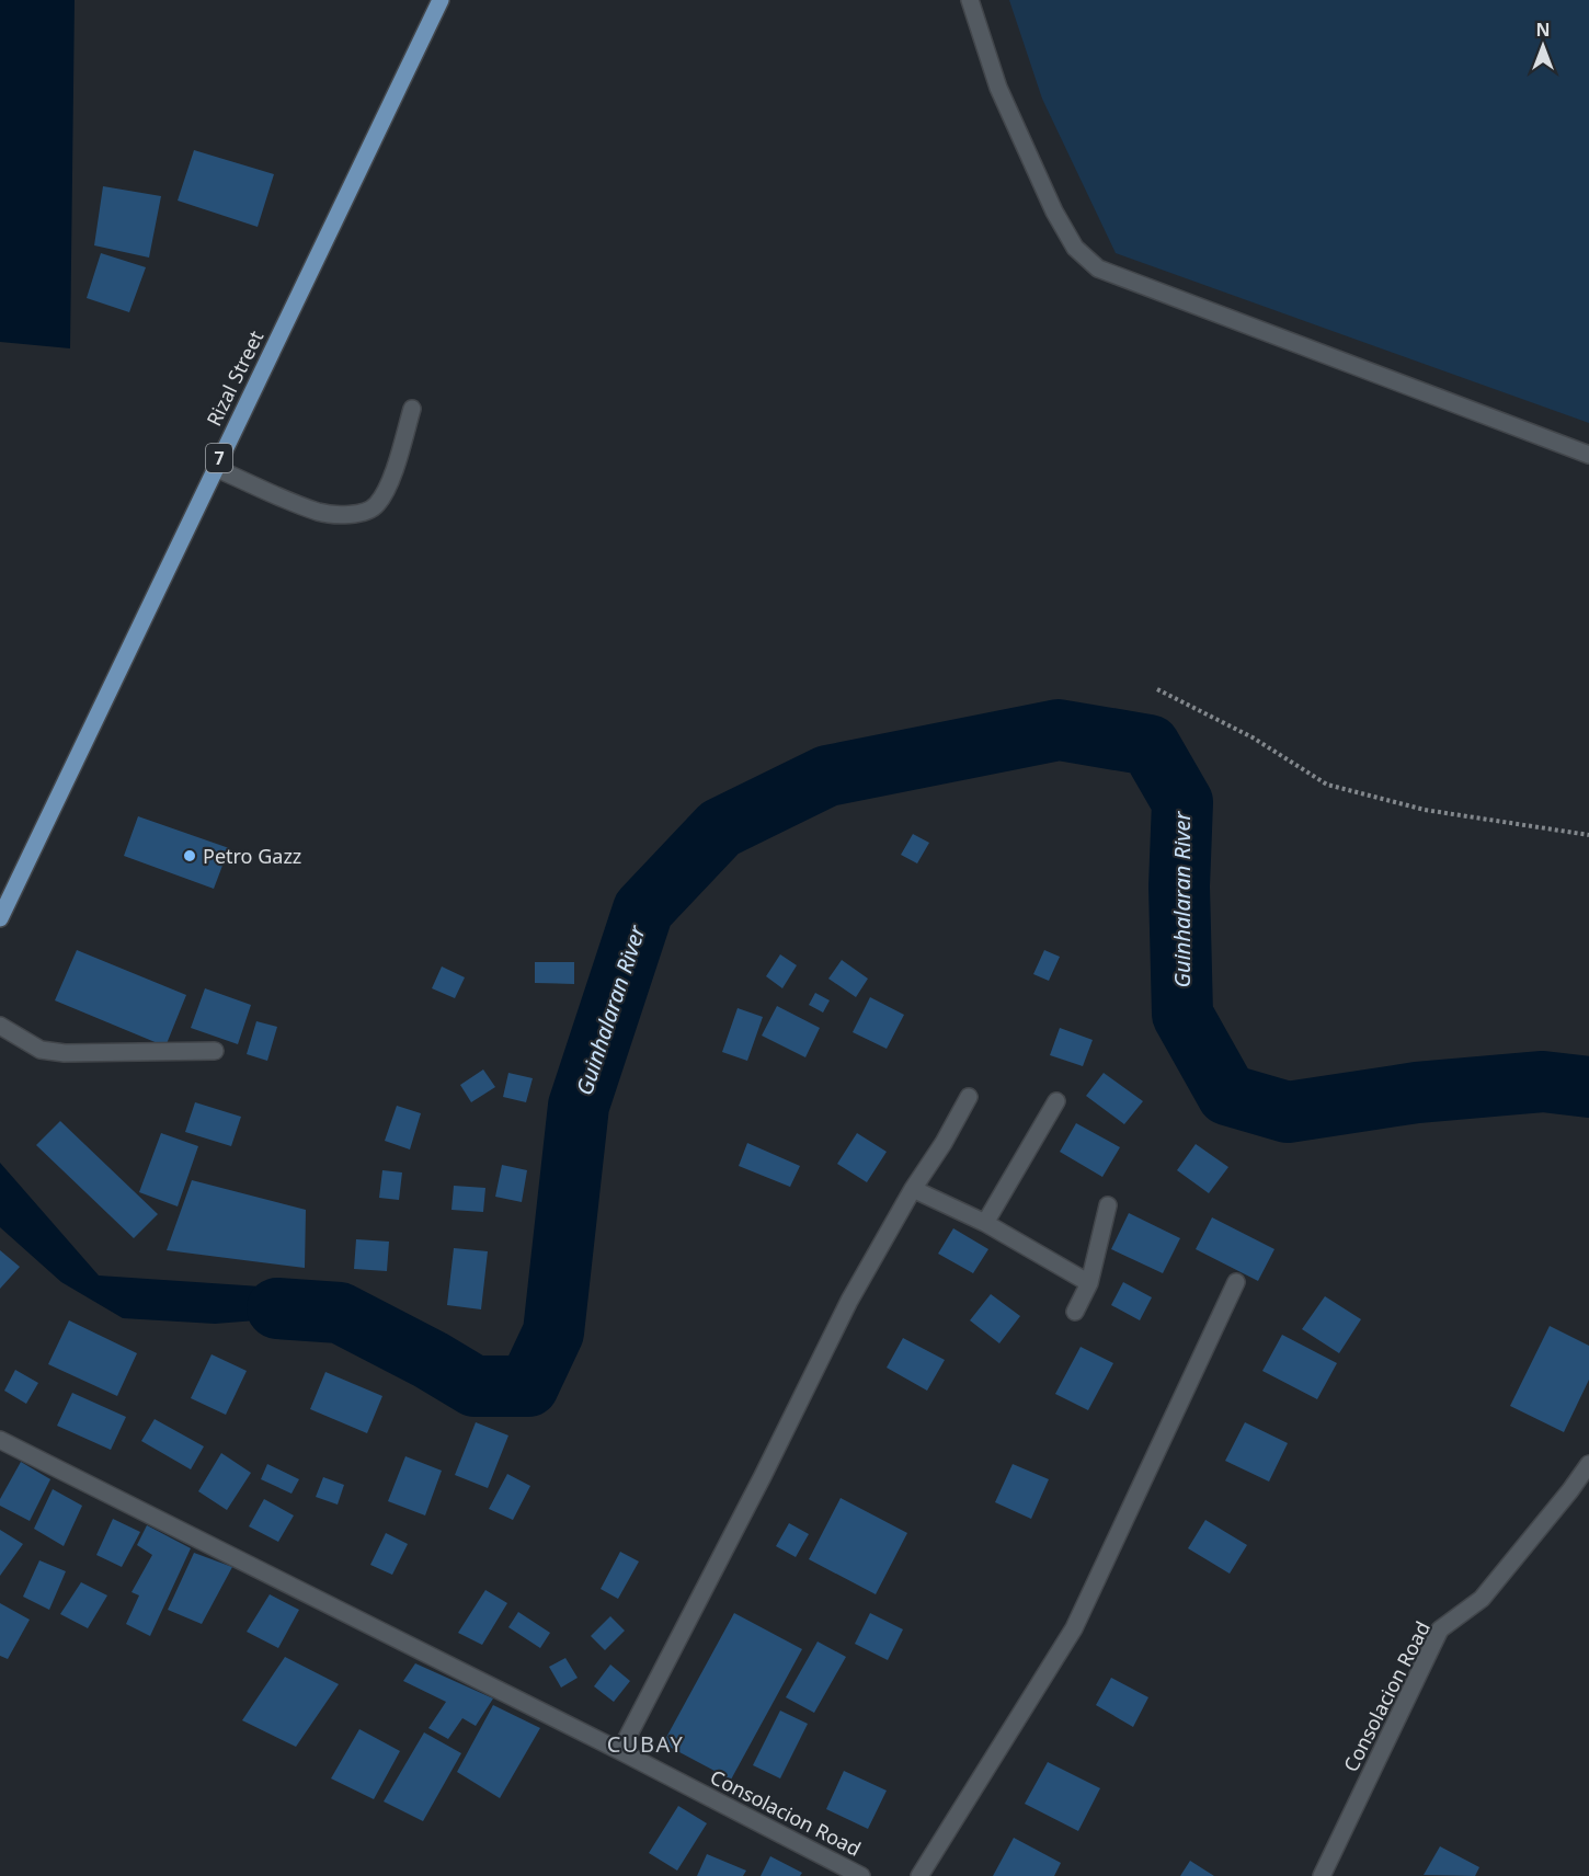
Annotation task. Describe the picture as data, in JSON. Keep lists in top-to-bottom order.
{
  "streets": {
    "main road": ["Rizal Street", "7"],
    "street": ["Consolacion Road"]
  },
  "districts": ["CUBAY"],
  "water": ["Guinhalaran River"],
  "places": ["Petro Gazz"],
  "north": "top"
}
